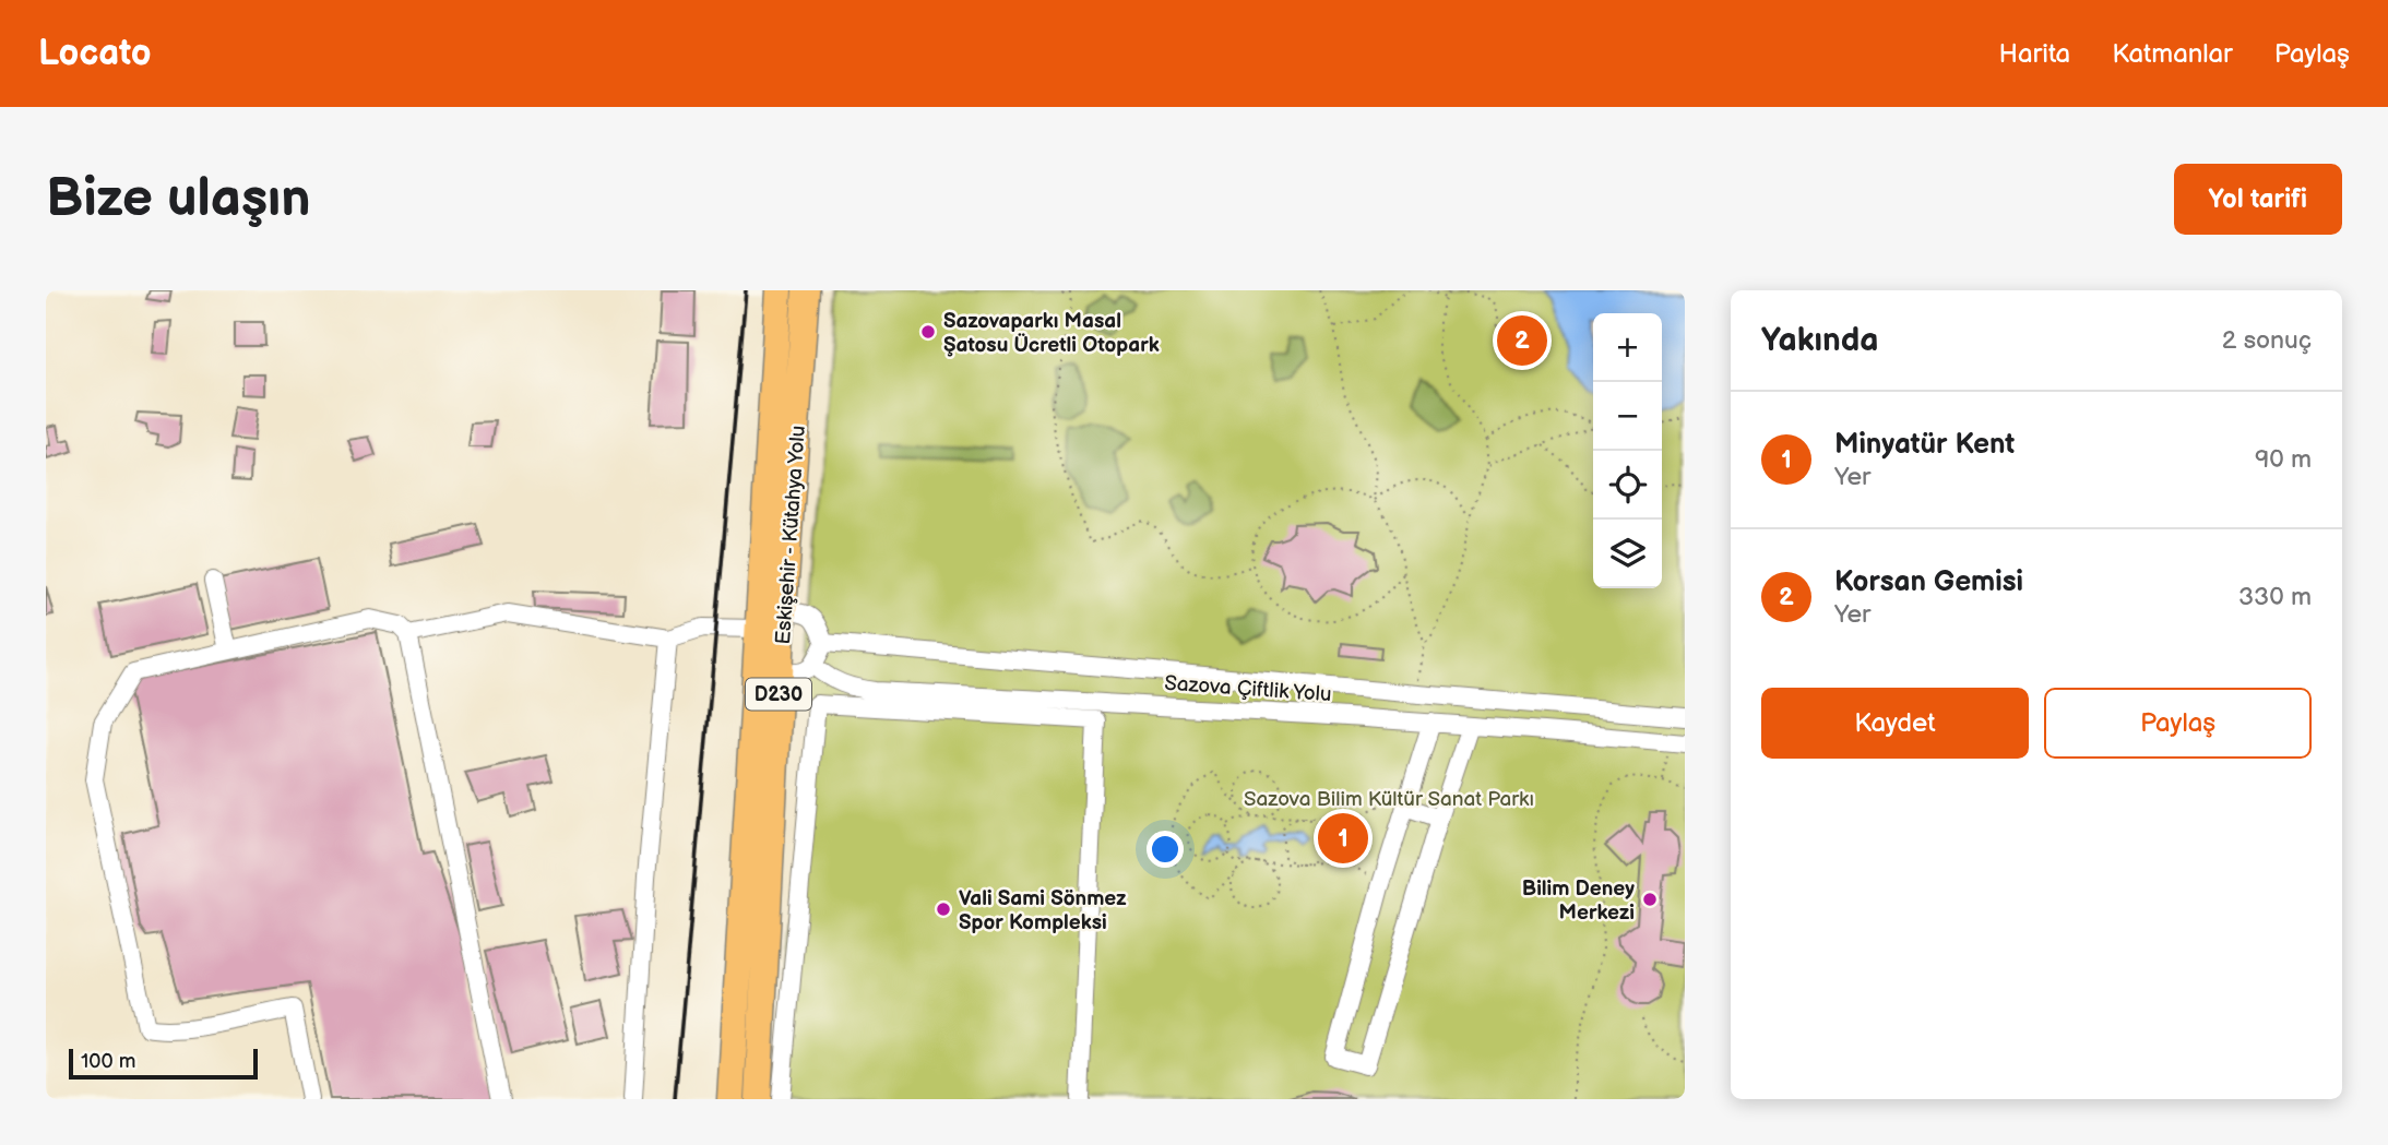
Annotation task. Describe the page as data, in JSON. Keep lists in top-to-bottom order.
{
  "streets": {
    "highway": ["Eskişehir - Kütahya Yolu", "D230"],
    "street": ["Sazova Çiftlik Yolu"]
  },
  "parks": ["Sazova Bilim Kültür Sanat Parkı"],
  "places": ["Sazovaparkı Masal Şatosu Ücretli Otopark", "Bilim Deney Merkezi", "Vali Sami Sönmez Spor Kompleksi"],
  "scale_bar": "100 m",
  "page": {
    "header": "Locato",
    "nav": ["Harita", "Katmanlar", "Paylaş"],
    "buttons": [
      "Yol tarifi",
      ["Kaydet", "Paylaş"]
    ],
    "title": "Bize ulaşın",
    "heading": ["Yakında", "2 sonuç"],
    "pins": ["2", "1"],
    "map_buttons": ["+", "−"],
    "list": [
      {
        "mark": "1",
        "name": "Minyatür Kent",
        "note": "Yer",
        "value": "90 m"
      },
      {
        "mark": "2",
        "name": "Korsan Gemisi",
        "note": "Yer",
        "value": "330 m"
      }
    ],
    "scale": "100 m"
  }
}
